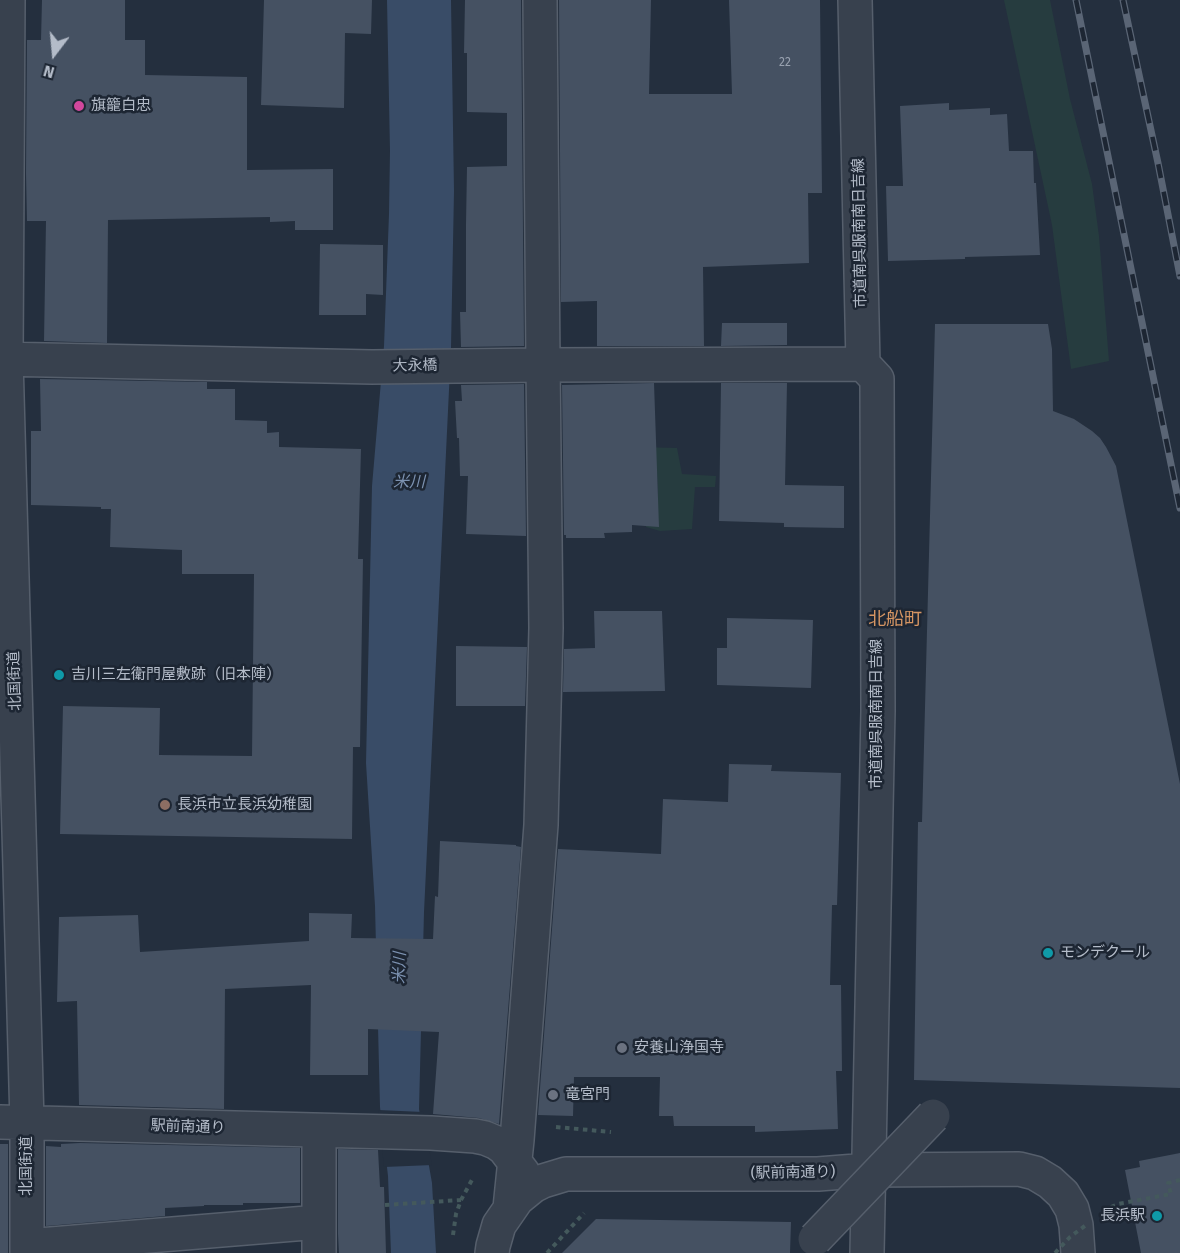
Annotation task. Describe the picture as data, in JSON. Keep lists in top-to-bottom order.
{
  "streets": {
    "street": [
      "市道南呉服南南日吉線",
      "大永橋",
      "北国街道",
      "駅前南通り",
      "(駅前南通り)"
    ]
  },
  "crossings": [
    ["市道南呉服南南日吉線", "大永橋"],
    ["市道南呉服南南日吉線", "(駅前南通り)"],
    ["大永橋", "北国街道"],
    ["北国街道", "駅前南通り"],
    ["駅前南通り", "(駅前南通り)"]
  ],
  "districts": ["北船町"],
  "water": ["米川"],
  "places": [
    "旗籠白忠",
    "吉川三左衛門屋敷跡（旧本陣）",
    "長浜市立長浜幼稚園",
    "モンデクール",
    "安養山浄国寺",
    "竜宮門",
    "長浜駅"
  ],
  "house_numbers": ["22"],
  "north": "bottom"
}
